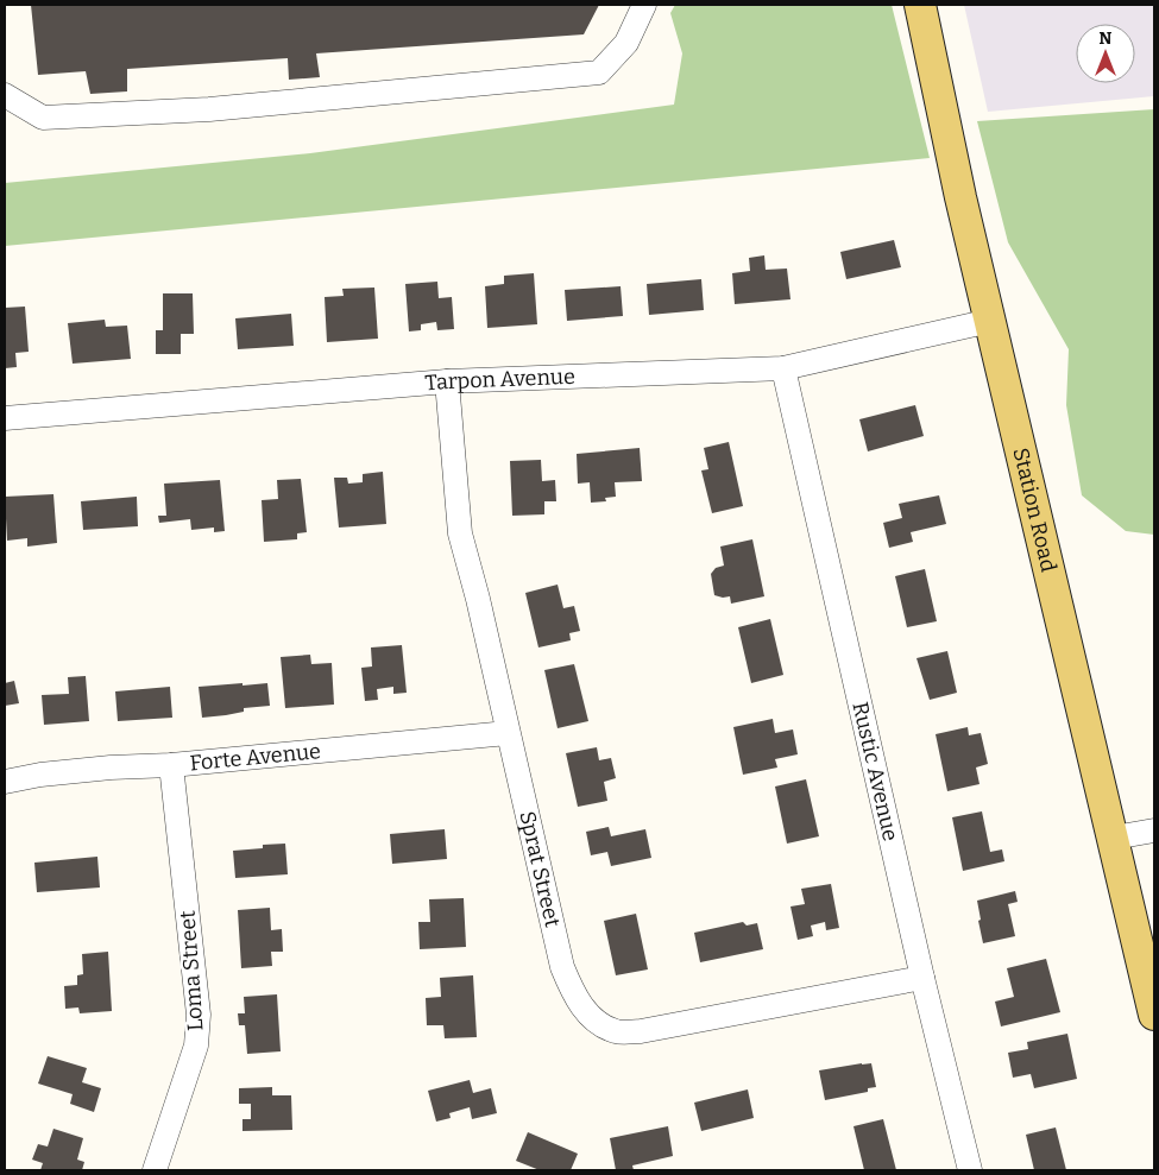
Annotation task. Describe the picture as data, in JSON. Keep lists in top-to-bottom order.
{
  "streets": {
    "main road": ["Station Road"],
    "street": [
      "Tarpon Avenue",
      "Forte Avenue",
      "Rustic Avenue",
      "Sprat Street",
      "Loma Street"
    ]
  },
  "crossings": [
    ["Tarpon Avenue", "Station Road"],
    ["Tarpon Avenue", "Rustic Avenue"],
    ["Tarpon Avenue", "Sprat Street"],
    ["Forte Avenue", "Sprat Street"],
    ["Forte Avenue", "Loma Street"],
    ["Rustic Avenue", "Sprat Street"]
  ],
  "north": "top"
}
